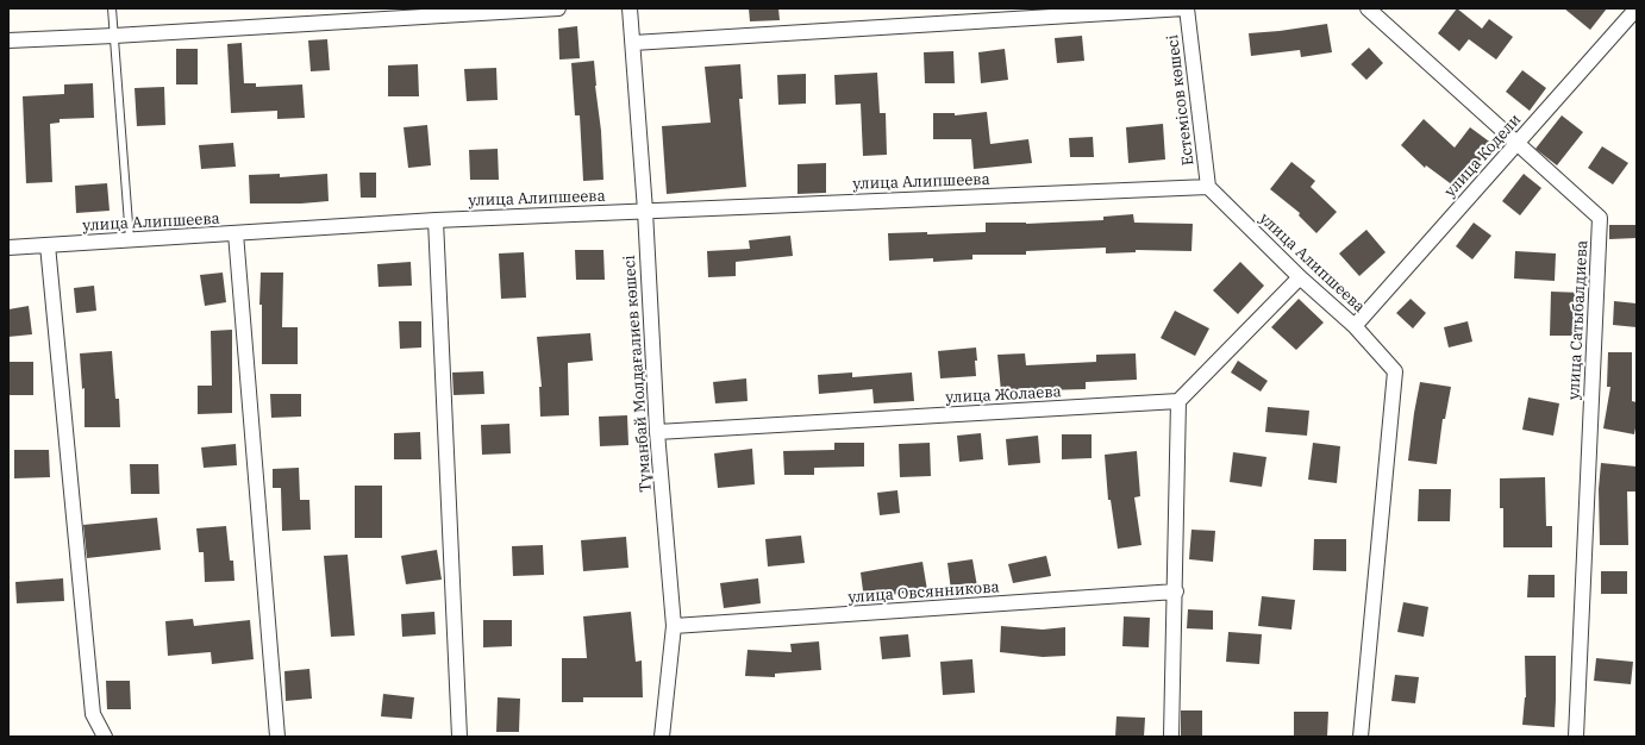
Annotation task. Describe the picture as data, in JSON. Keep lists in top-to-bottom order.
{
  "streets": {
    "street": [
      "Естемісов көшесі",
      "улица Кодели",
      "улица Алипшеева",
      "улица Сатыбалдиева",
      "Тұманбай Молдағалиев көшесі",
      "улица Жолаева",
      "улица Овсянникова"
    ]
  },
  "crossings": [
    ["Естемісов көшесі", "улица Алипшеева"],
    ["улица Кодели", "улица Алипшеева"],
    ["улица Кодели", "улица Сатыбалдиева"],
    ["улица Алипшеева", "Тұманбай Молдағалиев көшесі"],
    ["Тұманбай Молдағалиев көшесі", "улица Жолаева"],
    ["Тұманбай Молдағалиев көшесі", "улица Овсянникова"]
  ]
}
